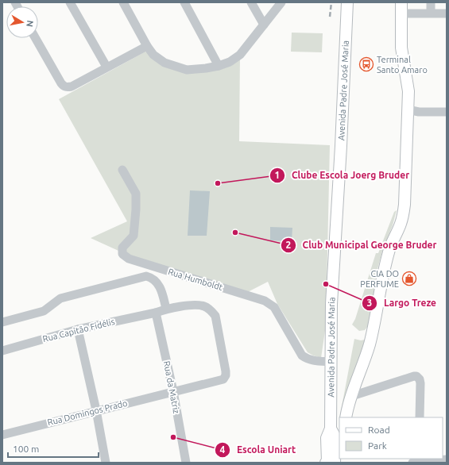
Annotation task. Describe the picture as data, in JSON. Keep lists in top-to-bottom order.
{
  "streets": {
    "main road": ["Avenida Padre José Maria"],
    "street": [
      "Rua Humboldt",
      "Rua Capitão Fidélis",
      "Rua da Matriz",
      "Rua Domingos Prado"
    ]
  },
  "crossings": [
    ["Avenida Padre José Maria", "Rua Humboldt"],
    ["Rua Capitão Fidélis", "Rua da Matriz"],
    ["Rua Capitão Fidélis", "Rua Domingos Prado"],
    ["Rua da Matriz", "Rua Domingos Prado"]
  ],
  "places": {
    "bus stop": ["Terminal Santo Amaro"],
    "other": [
      "Clube Escola Joerg Bruder",
      "Club Municipal George Bruder",
      "Largo Treze",
      "Escola Uniart"
    ],
    "shop": ["CIA DO PERFUME"]
  },
  "legend": ["Road", "Park"],
  "scale_bar": "100 m",
  "north": "right"
}
